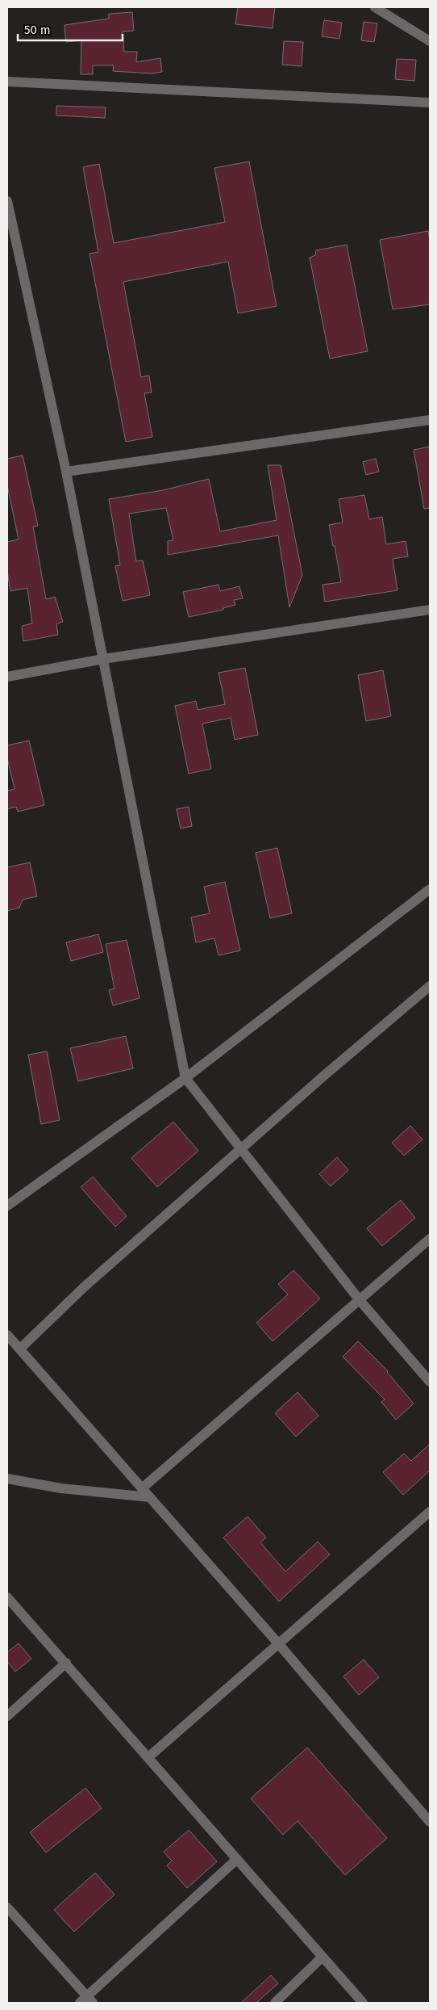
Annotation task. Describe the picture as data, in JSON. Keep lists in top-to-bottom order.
{
  "scale_bar": "50 m"
}
